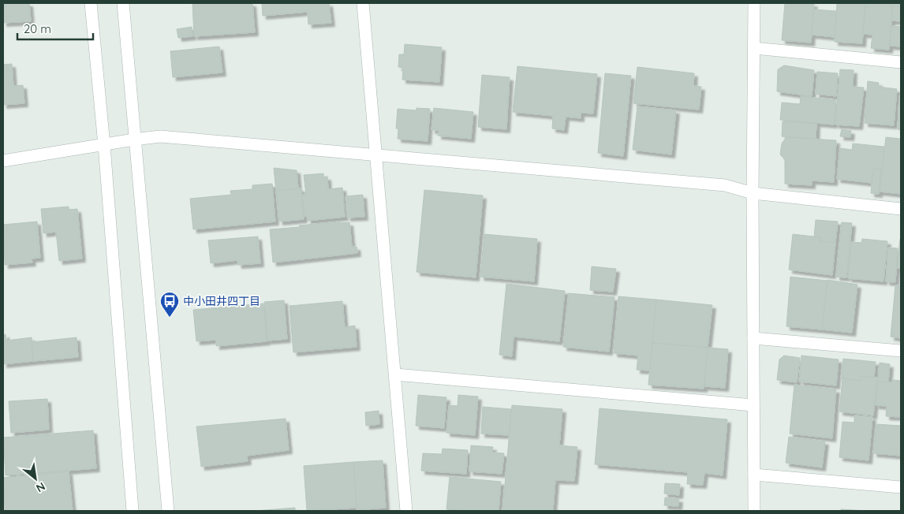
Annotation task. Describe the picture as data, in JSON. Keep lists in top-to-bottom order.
{
  "places": {
    "bus stop": ["中小田井四丁目"]
  },
  "scale_bar": "20 m",
  "north": "bottom right"
}
